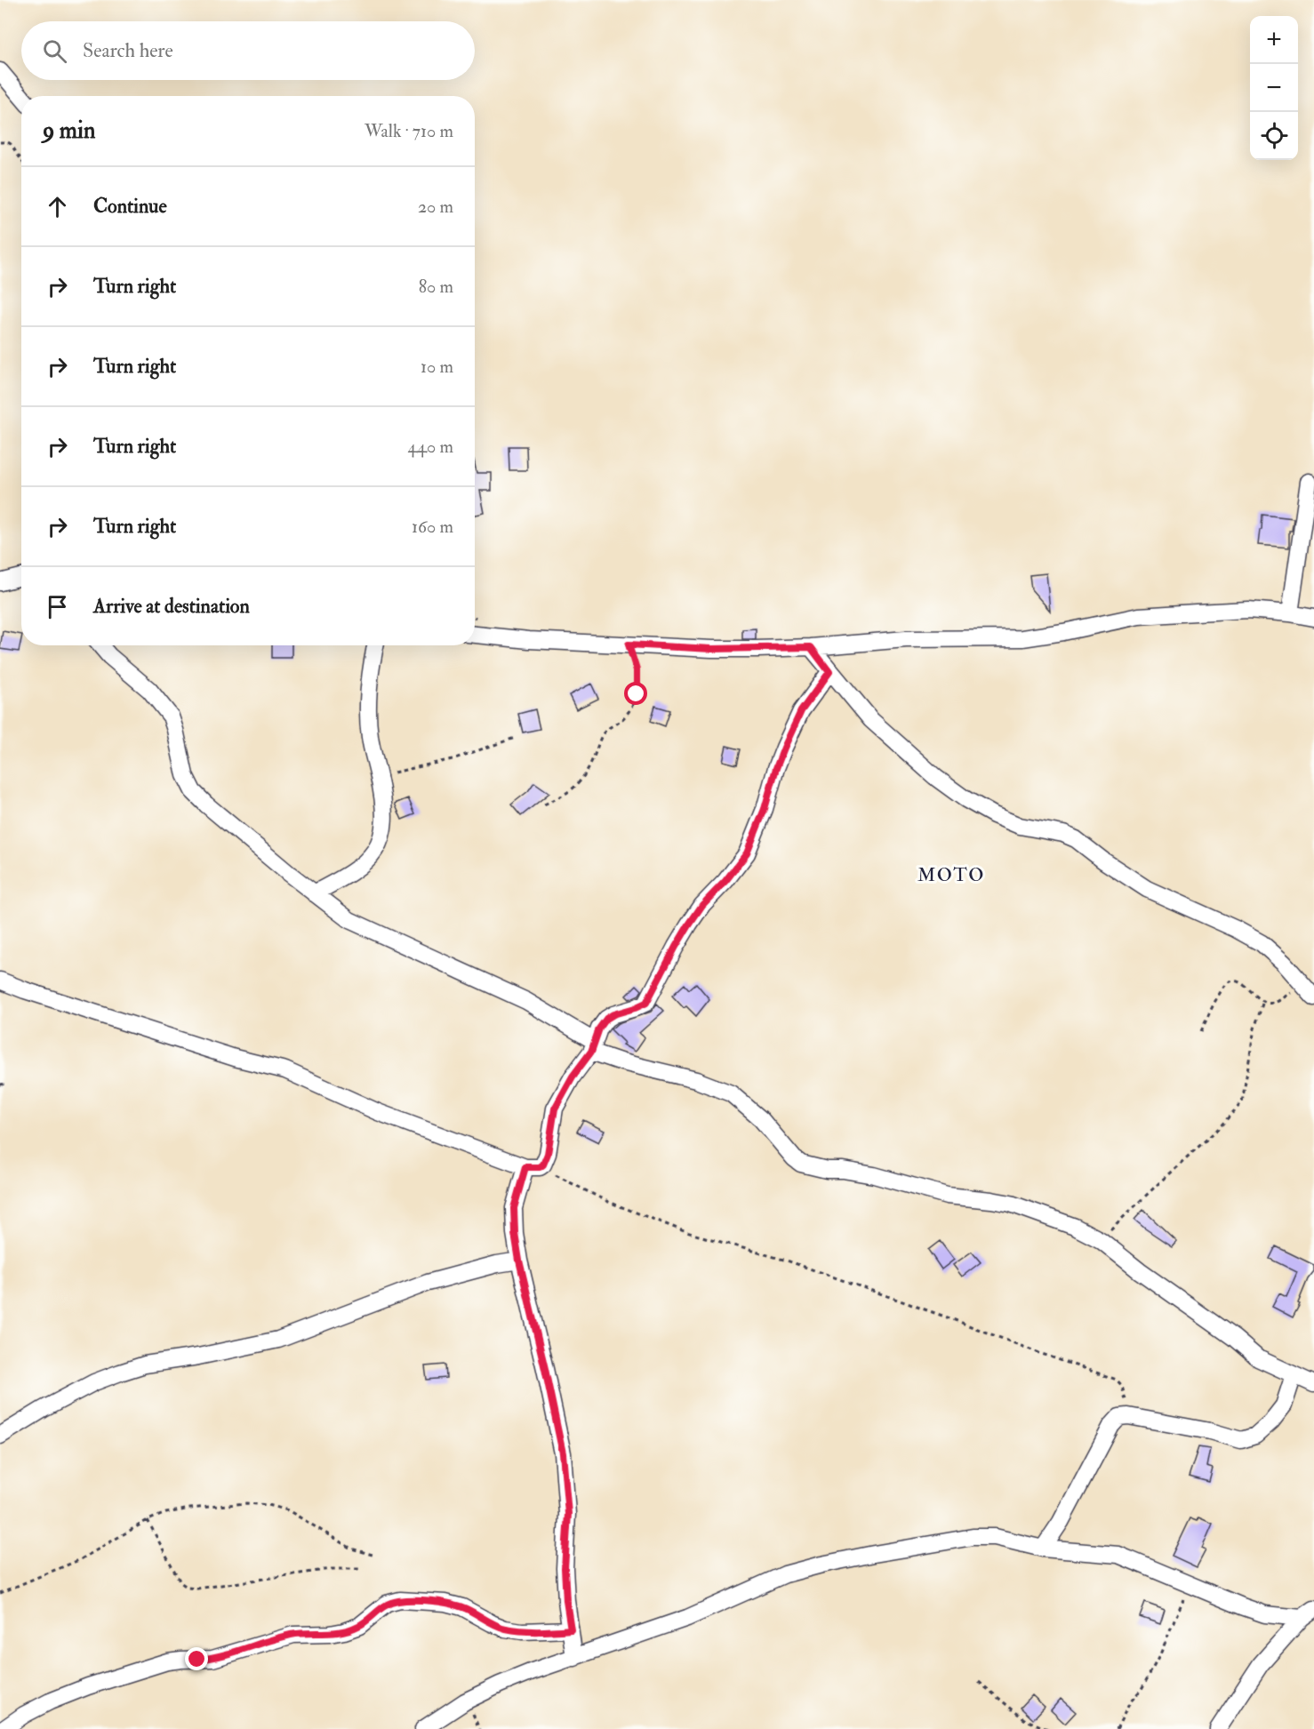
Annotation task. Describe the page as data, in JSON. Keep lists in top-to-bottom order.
{
  "districts": ["MOTO"],
  "page": {
    "map_buttons": ["+", "−"],
    "search": "Search here",
    "heading": ["9 min", "Walk · 710 m"],
    "list": [
      ["Continue", "20 m"],
      ["Turn right", "80 m"],
      ["Turn right", "10 m"],
      ["Turn right", "440 m"],
      ["Turn right", "160 m"],
      "Arrive at destination"
    ]
  }
}
